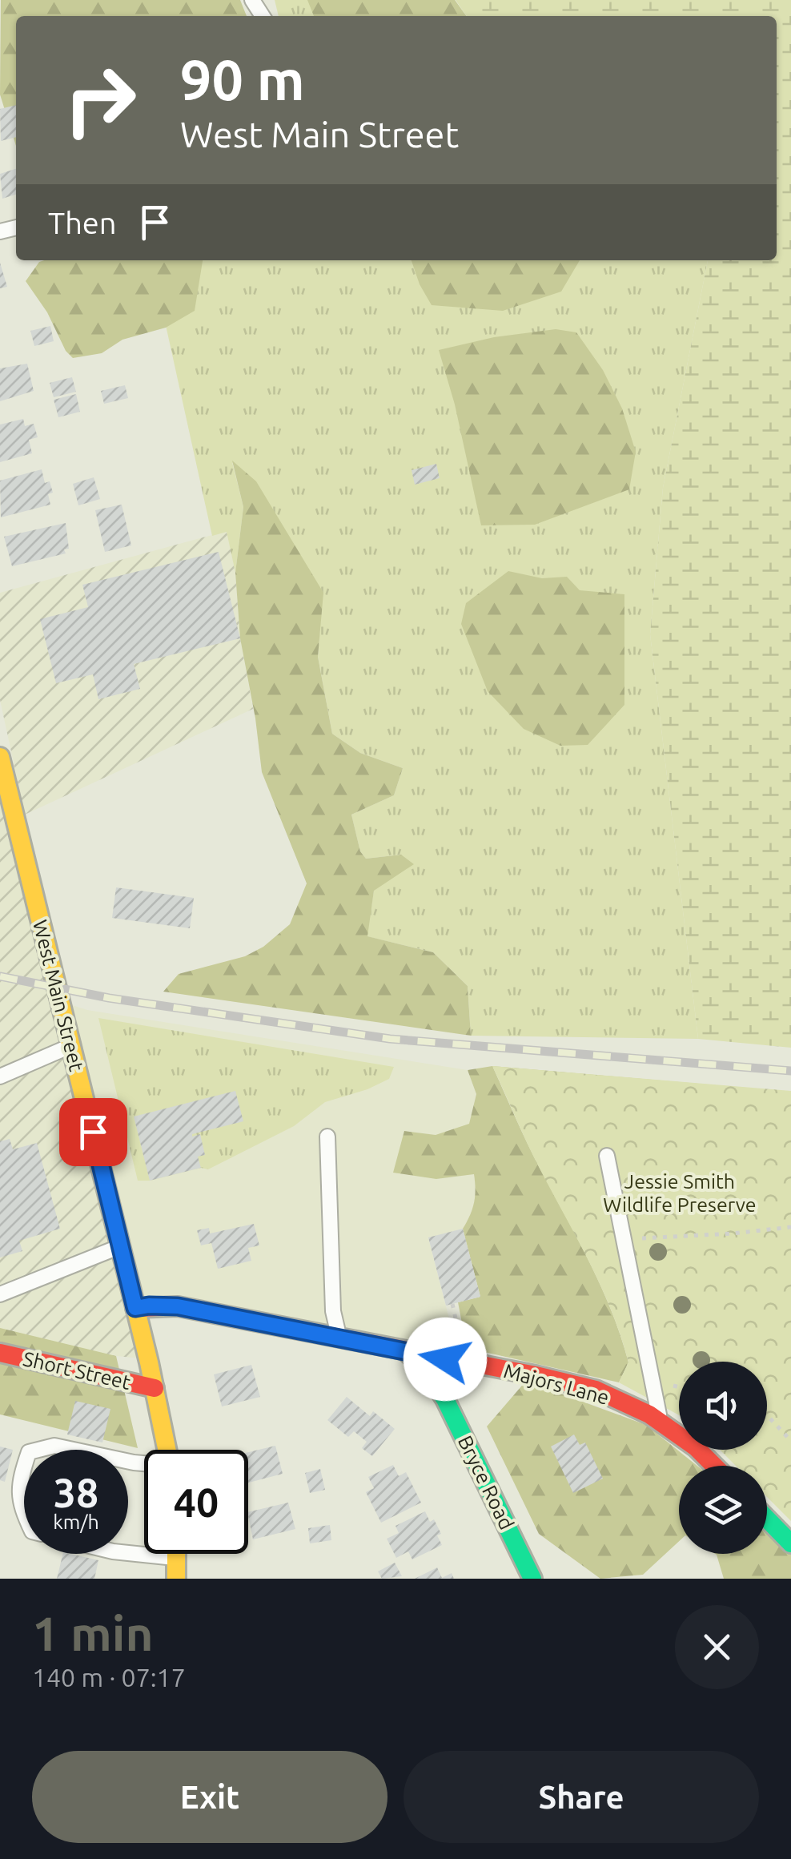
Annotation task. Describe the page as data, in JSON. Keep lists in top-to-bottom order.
{
  "streets": {
    "street": [
      "West Main Street",
      "Short Street",
      "Majors Lane",
      "Bryce Road"
    ]
  },
  "crossings": [
    ["West Main Street", "Short Street"],
    ["West Main Street", "Majors Lane"],
    ["Majors Lane", "Bryce Road"]
  ],
  "parks": ["Jessie Smith Wildlife Preserve"],
  "page": {
    "turn": ["90 m", "West Main Street"],
    "then": "Then",
    "speed": "38 km/h",
    "limit": "40",
    "heading": ["1 min", "140 m · 07:17"],
    "buttons": ["Exit", "Share"]
  }
}
